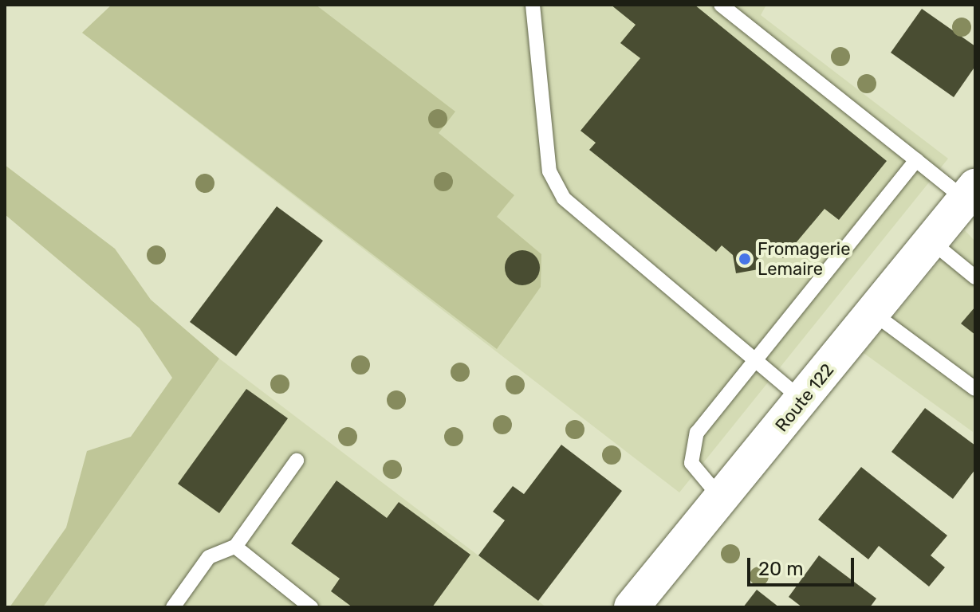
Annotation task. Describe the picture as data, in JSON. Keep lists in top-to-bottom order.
{
  "streets": {
    "main road": ["Route 122"]
  },
  "places": ["Fromagerie Lemaire"],
  "scale_bar": "20 m"
}
